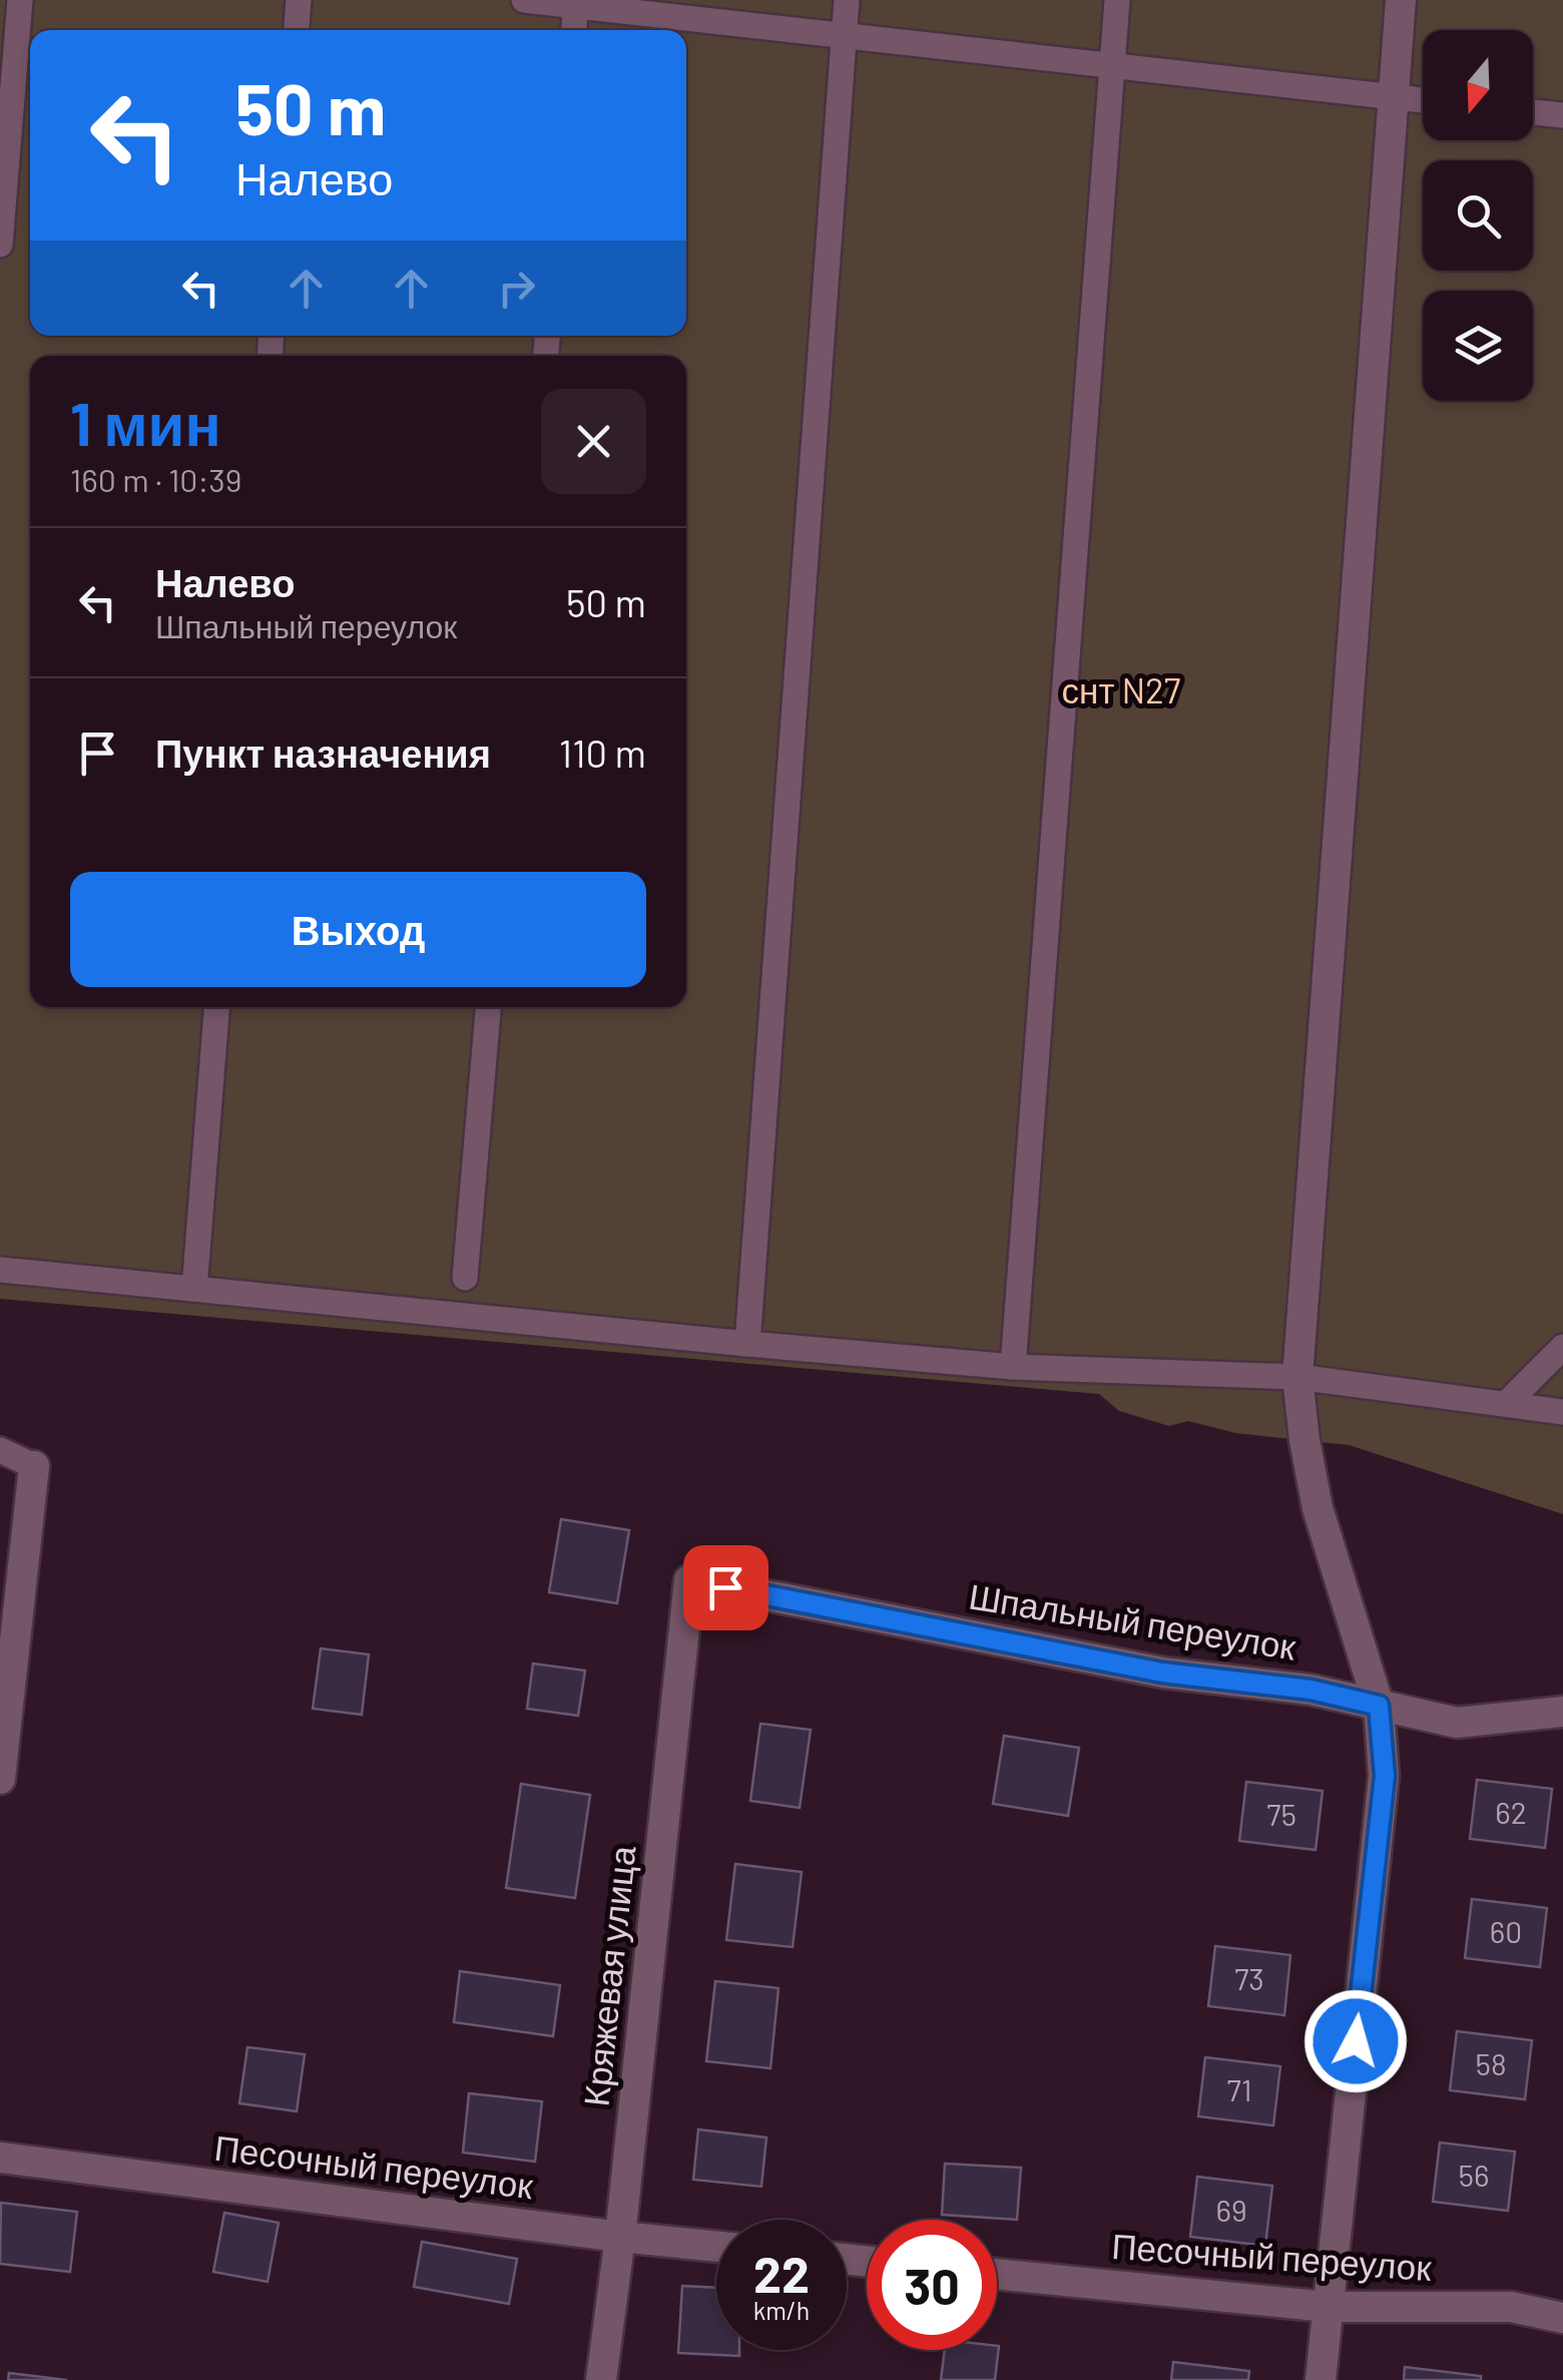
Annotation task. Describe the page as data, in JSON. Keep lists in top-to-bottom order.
{
  "streets": {
    "street": ["Шпальный переулок", "Кряжевая улица", "Песочный переулок"]
  },
  "crossings": [
    ["Шпальный переулок", "Кряжевая улица"],
    ["Кряжевая улица", "Песочный переулок"]
  ],
  "parks": ["снт N27"],
  "house_numbers": [
    "62",
    "75",
    "60",
    "73",
    "58",
    "71",
    "56",
    "69"
  ],
  "north": "bottom",
  "page": {
    "turn": ["50 m", "Налево"],
    "heading": ["1 мин", "160 m · 10:39"],
    "list": [
      {
        "name": "Налево",
        "note": "Шпальный переулок",
        "value": "50 m"
      },
      {
        "name": "Пункт назначения",
        "value": "110 m"
      }
    ],
    "buttons": "Выход",
    "speed": "22 km/h",
    "limit": "30"
  }
}
